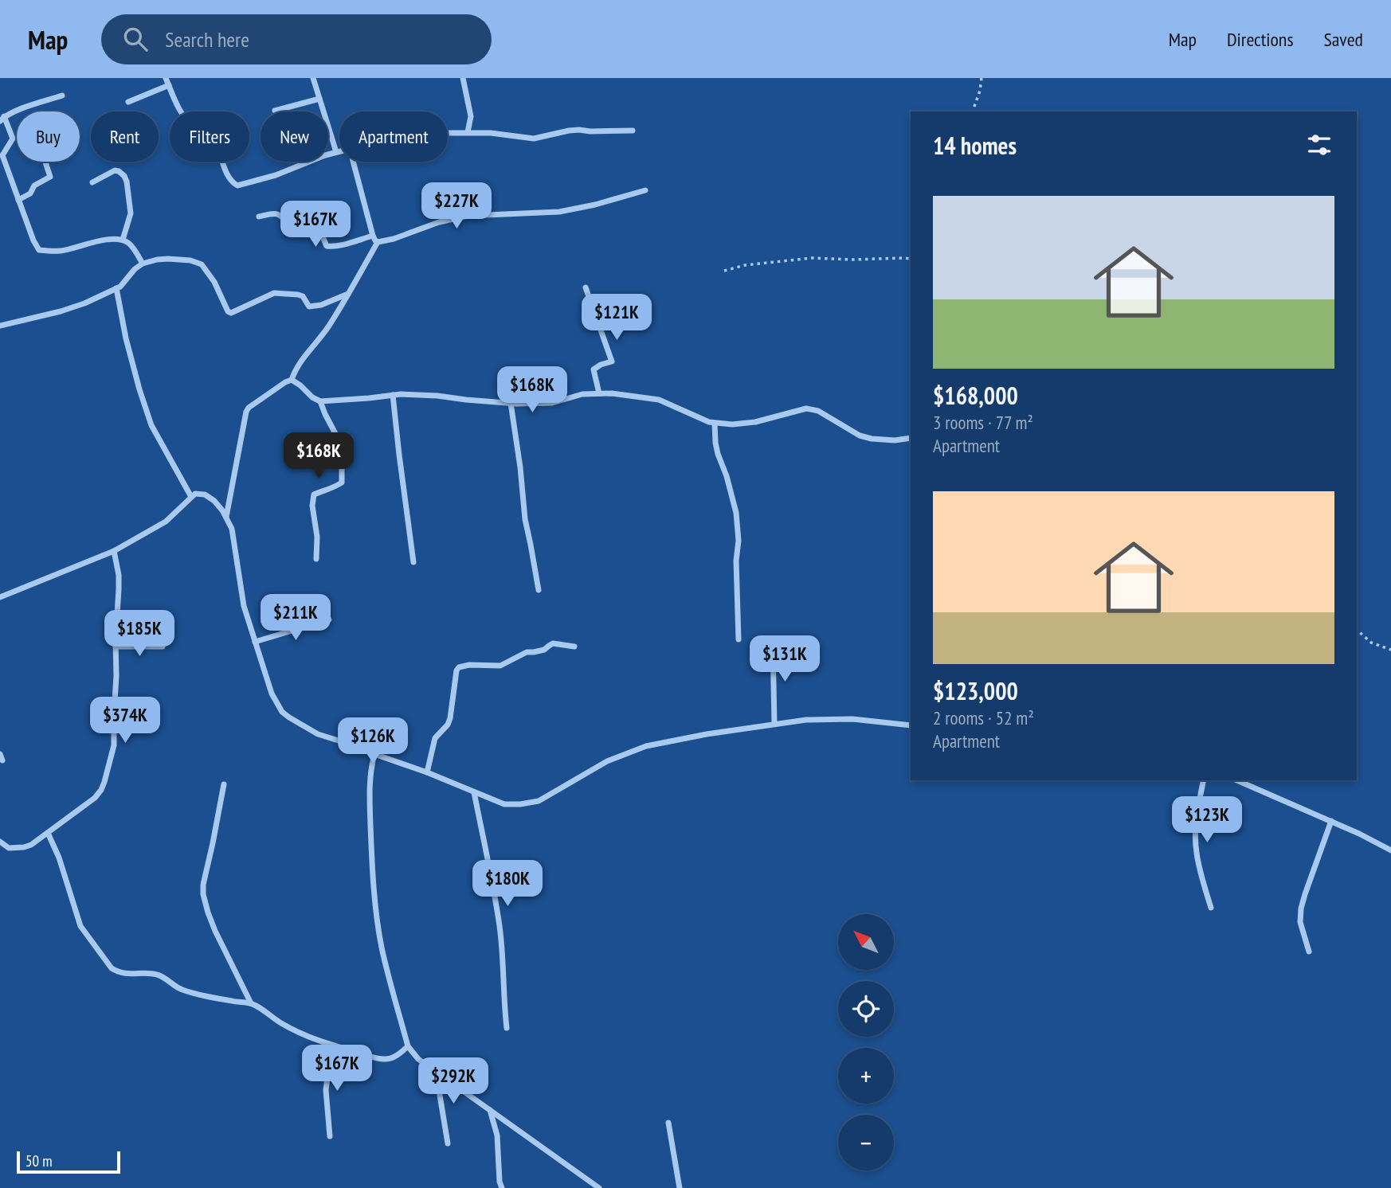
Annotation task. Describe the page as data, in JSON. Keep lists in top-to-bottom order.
{
  "scale_bar": "50 m",
  "north": "top left",
  "page": {
    "header": "Map",
    "search": "Search here",
    "nav": ["Map", "Directions", "Saved"],
    "chip": [
      "Buy",
      "Rent",
      "Filters",
      "New",
      "Apartment"
    ],
    "heading": "14 homes",
    "list": [
      {
        "name": "$168,000",
        "note": "3 rooms · 77 m² · Apartment"
      },
      {
        "name": "$123,000",
        "note": "2 rooms · 52 m² · Apartment"
      }
    ],
    "price": [
      "$227K",
      "$167K",
      "$121K",
      "$168K",
      "$168K",
      "$211K",
      "$185K",
      "$131K",
      "$374K",
      "$126K",
      "$123K",
      "$180K",
      "$167K",
      "$292K"
    ],
    "map_buttons": ["+", "−"],
    "scale": "50 m"
  }
}
